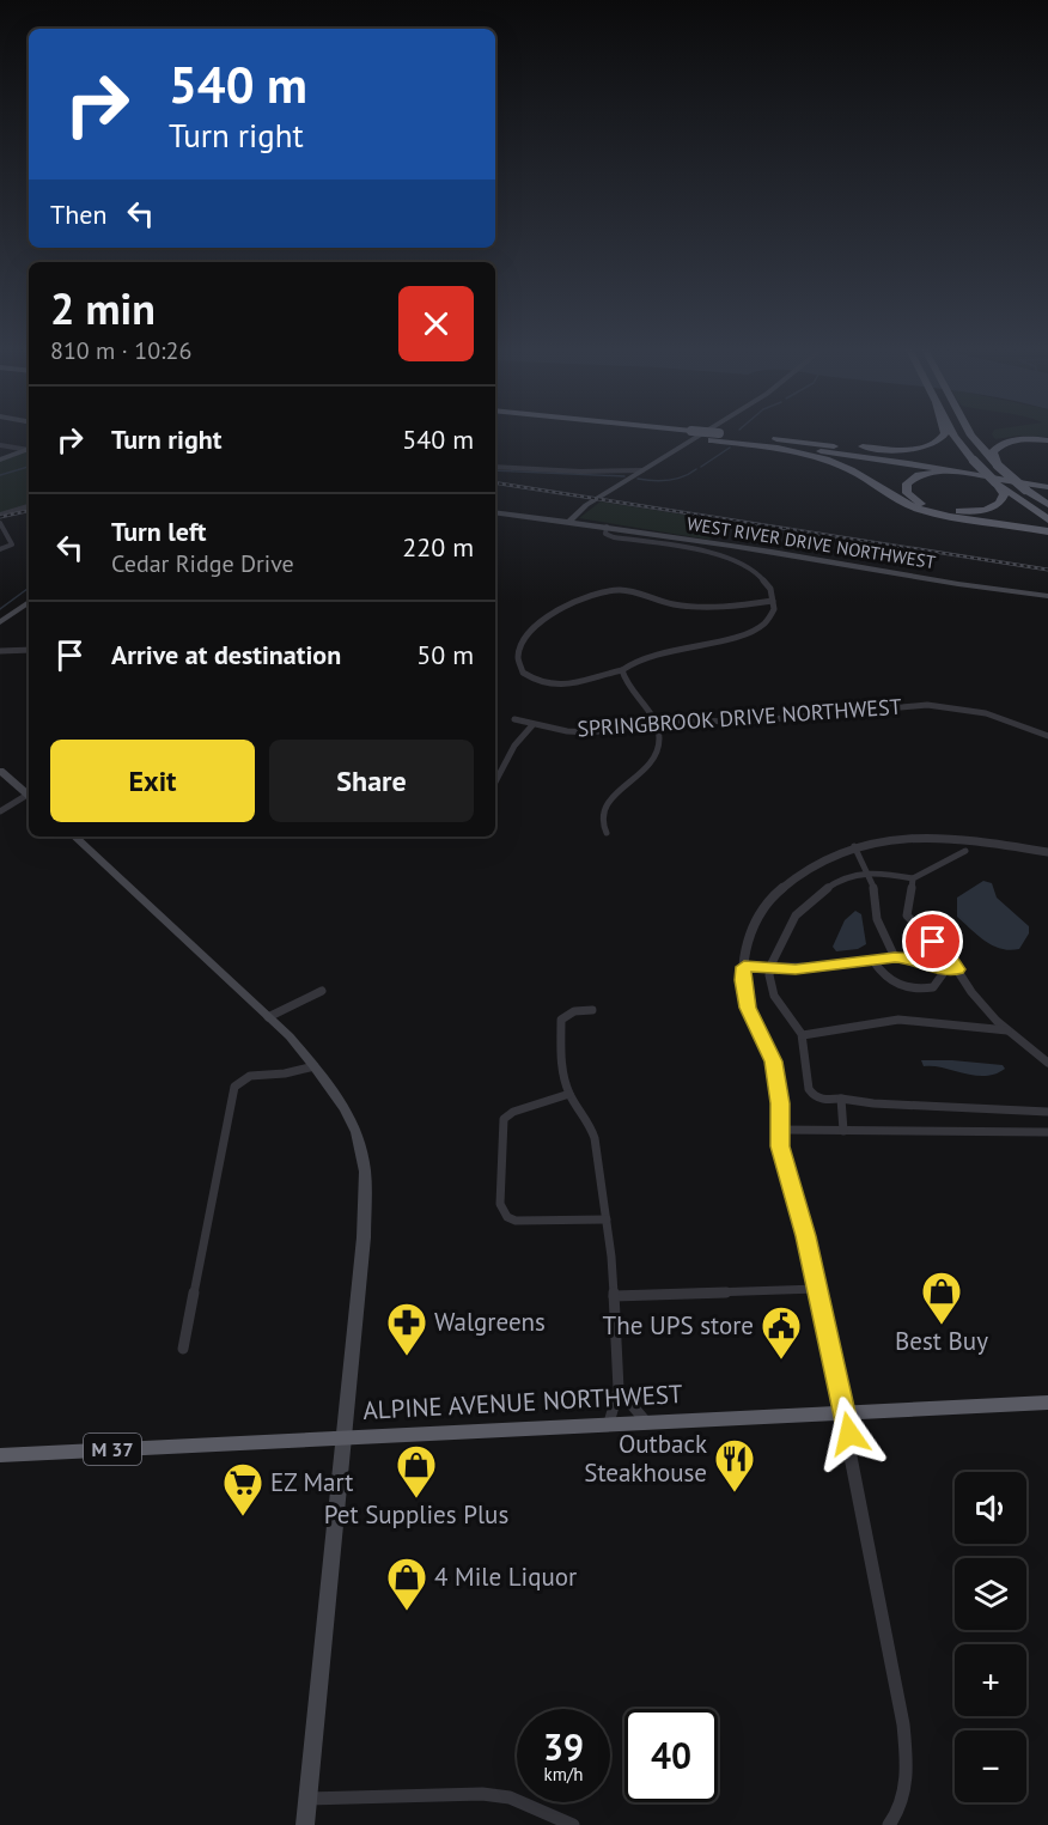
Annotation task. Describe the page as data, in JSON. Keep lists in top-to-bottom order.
{
  "streets": {
    "highway": ["ALPINE AVENUE NORTHWEST", "M 37"],
    "main road": ["WEST RIVER DRIVE NORTHWEST"],
    "street": ["SPRINGBROOK DRIVE NORTHWEST"]
  },
  "places": {
    "shop": ["Best Buy", "Pet Supplies Plus", "4 Mile Liquor"],
    "pharmacy": ["Walgreens"],
    "public building": ["The UPS store"],
    "restaurant": ["Outback Steakhouse"],
    "supermarket": ["EZ Mart"]
  },
  "page": {
    "turn": ["540 m", "Turn right"],
    "then": "Then",
    "heading": ["2 min", "810 m · 10:26"],
    "list": [
      {
        "name": "Turn right",
        "value": "540 m"
      },
      {
        "name": "Turn left",
        "note": "Cedar Ridge Drive",
        "value": "220 m"
      },
      {
        "name": "Arrive at destination",
        "value": "50 m"
      }
    ],
    "buttons": ["Exit", "Share"],
    "map_buttons": ["+", "−"],
    "speed": "39 km/h",
    "limit": "40"
  }
}
